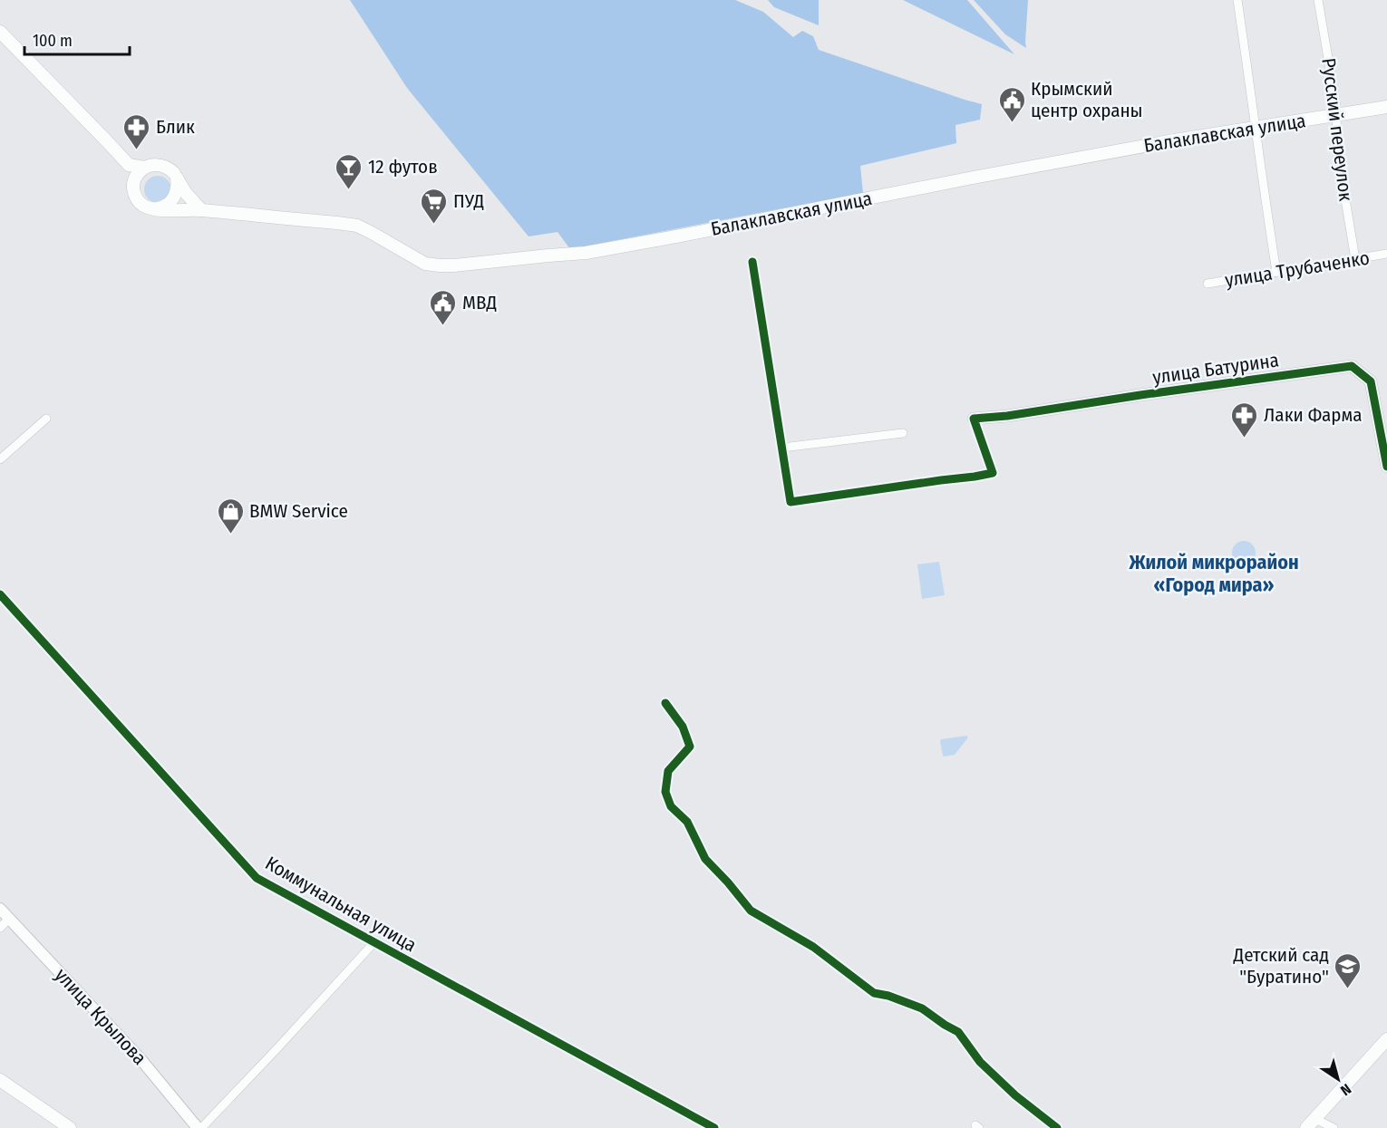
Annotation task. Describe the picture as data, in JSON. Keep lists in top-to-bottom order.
{
  "streets": {
    "main road": ["Балаклавская улица"],
    "street": [
      "Русский переулок",
      "улица Трубаченко",
      "улица Батурина",
      "Коммунальная улица",
      "улица Крылова"
    ]
  },
  "crossings": [
    ["Русский переулок", "Балаклавская улица"],
    ["Русский переулок", "улица Трубаченко"]
  ],
  "districts": ["Жилой микрорайон «Город мира»"],
  "places": {
    "public building": ["Крымский центр охраны", "МВД"],
    "pharmacy": ["Блик", "Лаки Фарма"],
    "bar": ["12 футов"],
    "supermarket": ["ПУД"],
    "shop": ["BMW Service"],
    "school or university": ["Детский сад \"Буратино\""]
  },
  "scale_bar": "100 m",
  "north": "bottom right"
}
